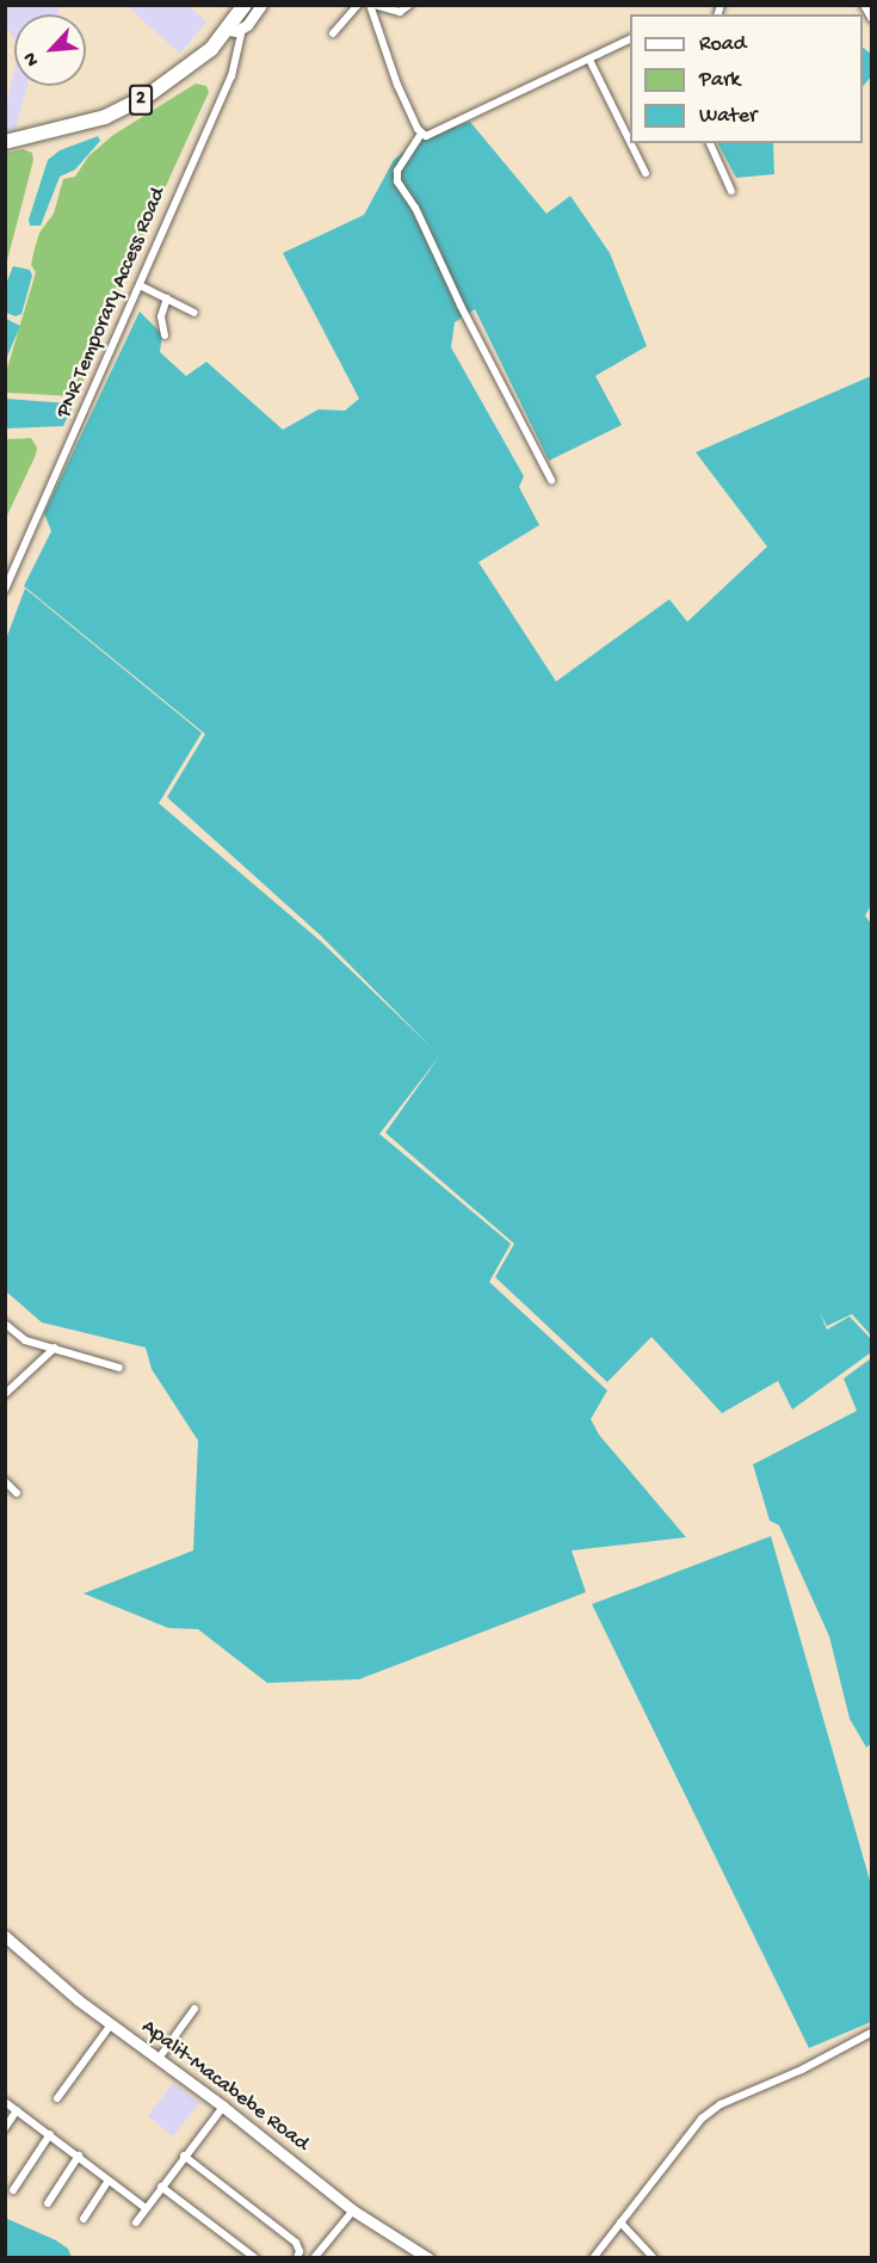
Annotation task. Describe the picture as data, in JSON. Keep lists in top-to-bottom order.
{
  "streets": {
    "highway": ["2"],
    "main road": ["Apalit-Macabebe Road"],
    "street": ["PNR Temporary Access Road"]
  },
  "crossings": [
    ["2", "PNR Temporary Access Road"]
  ],
  "legend": ["Road", "Park", "Water"],
  "north": "bottom left"
}
